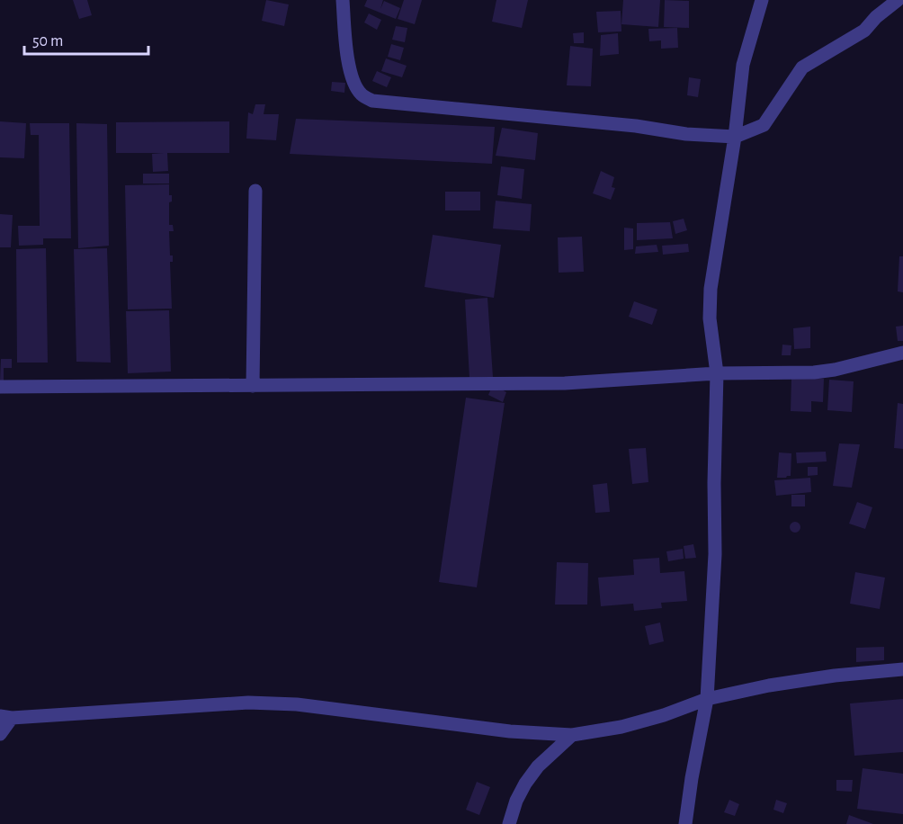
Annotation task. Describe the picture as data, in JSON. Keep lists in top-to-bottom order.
{
  "scale_bar": "50 m"
}
